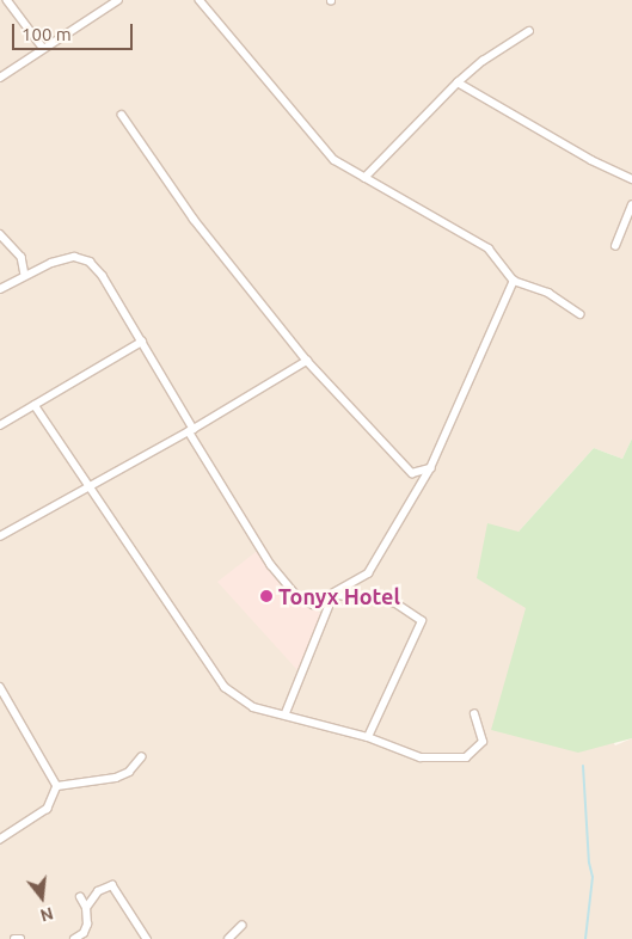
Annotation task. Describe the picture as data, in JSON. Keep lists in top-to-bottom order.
{
  "places": ["Tonyx Hotel"],
  "scale_bar": "100 m",
  "north": "bottom"
}
